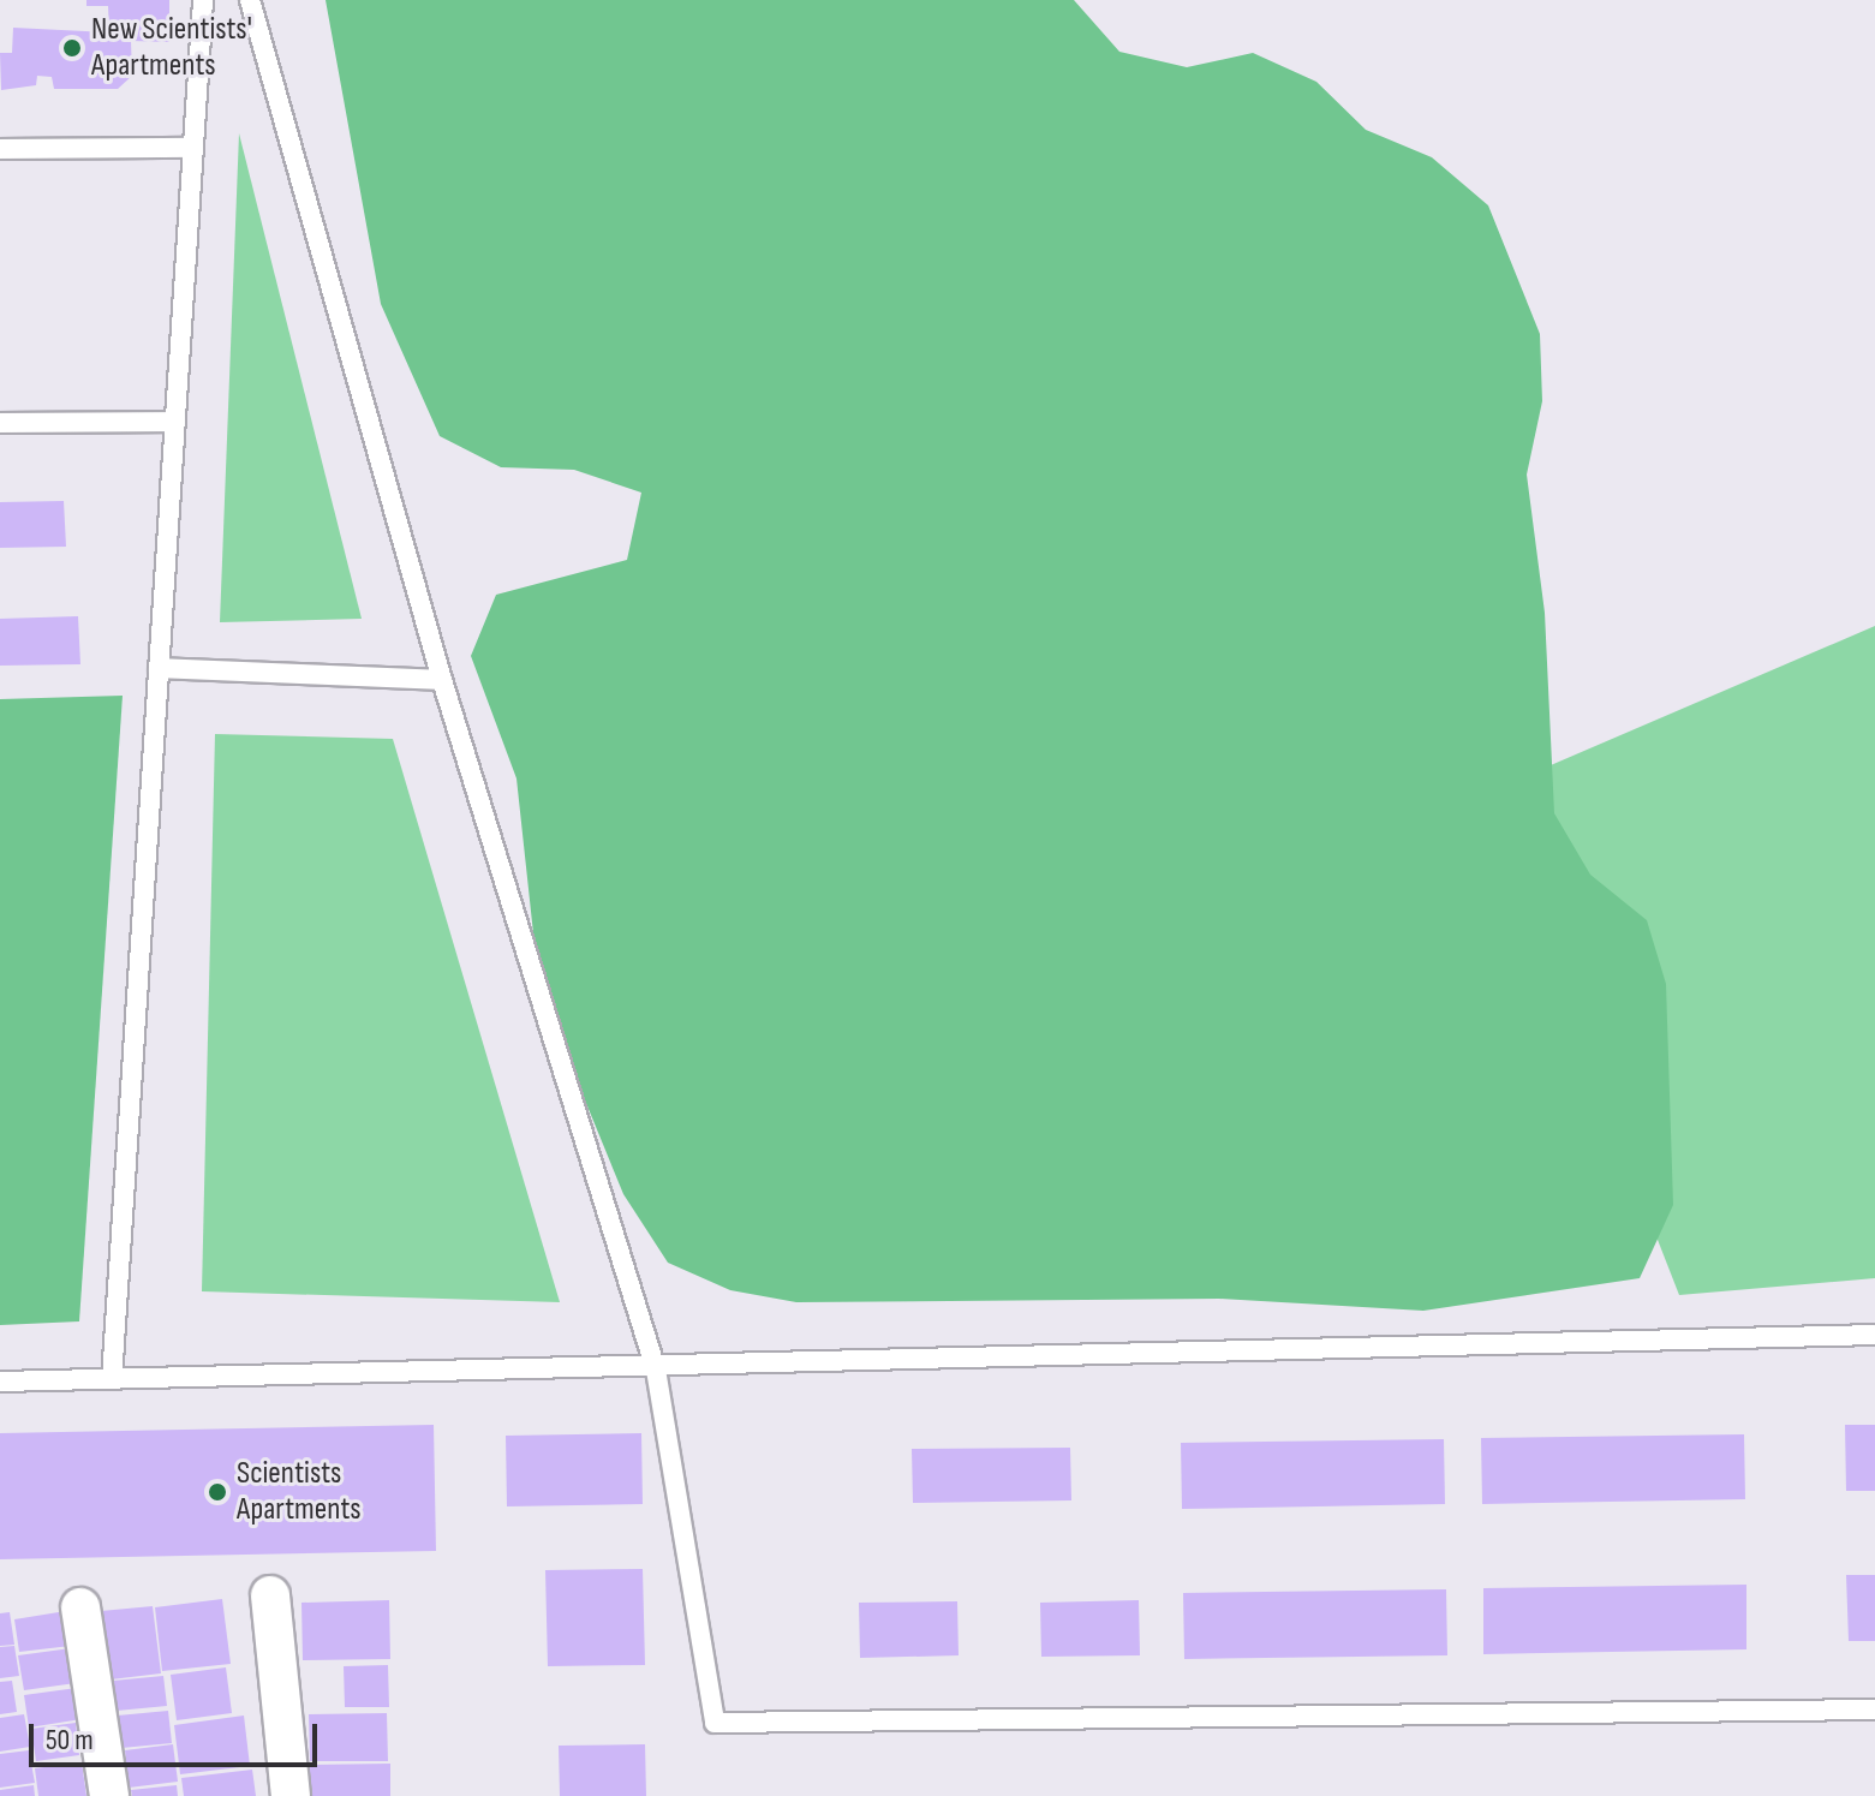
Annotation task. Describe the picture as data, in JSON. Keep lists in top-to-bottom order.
{
  "places": ["New Scientists' Apartments", "Scientists Apartments"],
  "scale_bar": "50 m"
}
